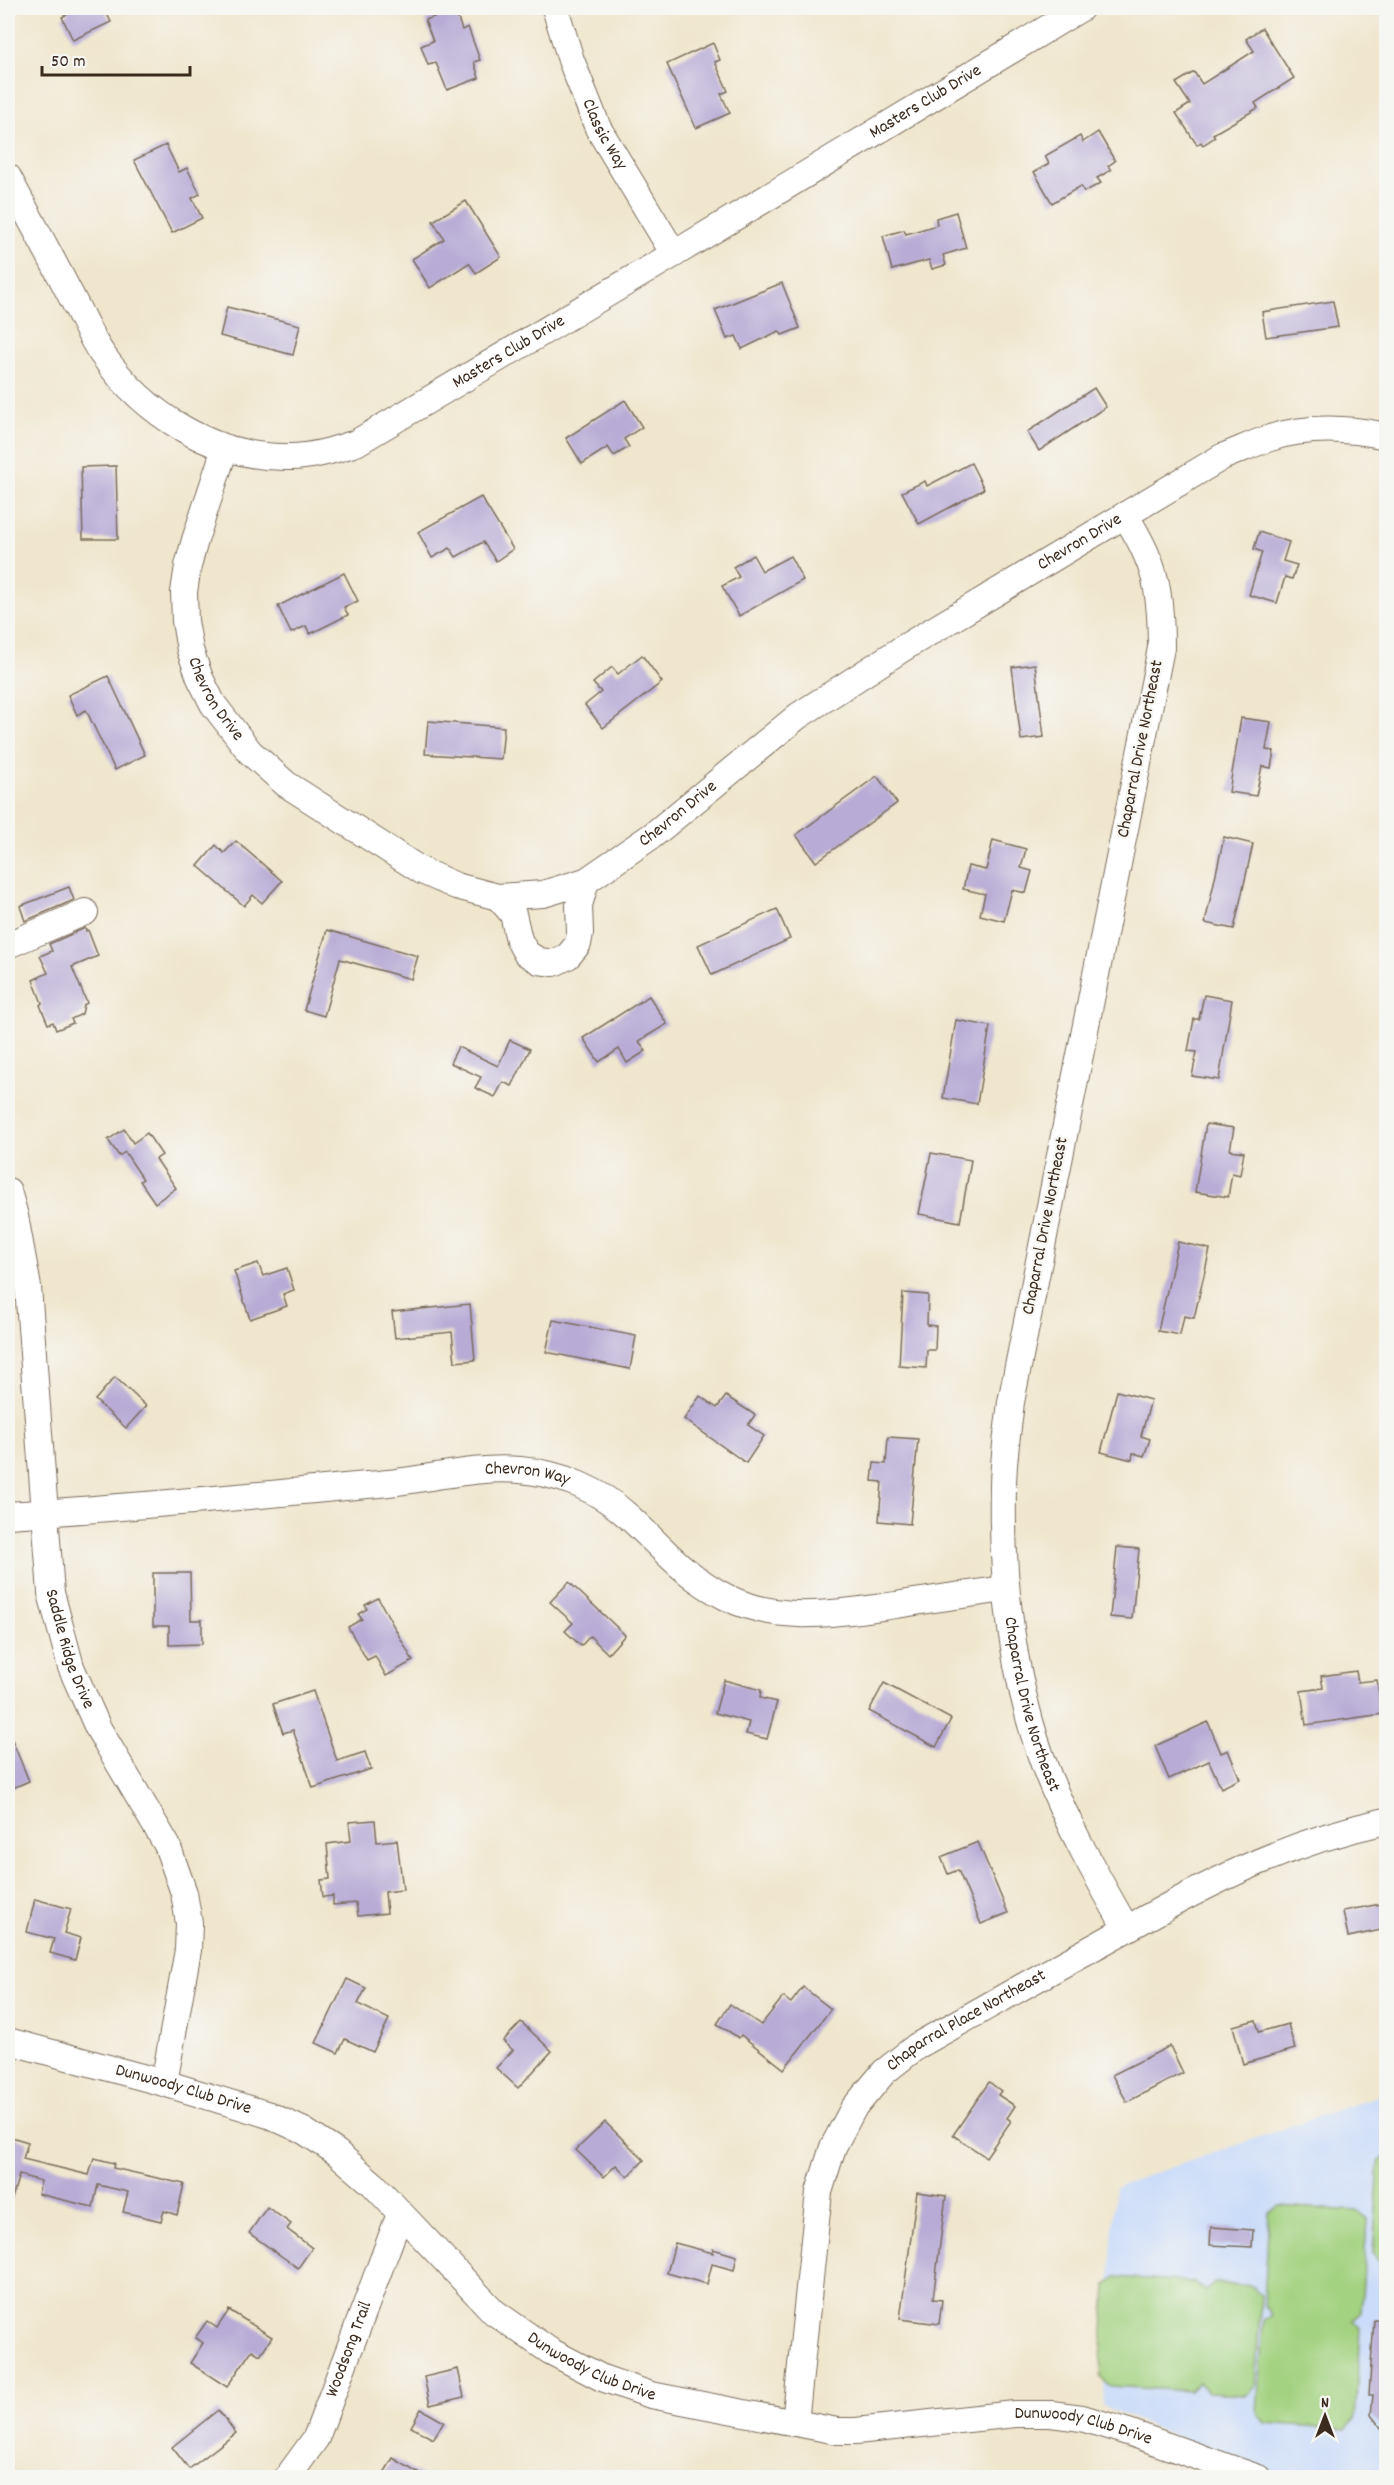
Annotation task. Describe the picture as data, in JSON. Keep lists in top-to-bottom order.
{
  "streets": {
    "street": [
      "Masters Club Drive",
      "Classic Way",
      "Chevron Drive",
      "Chaparral Drive Northeast",
      "Chevron Way",
      "Saddle Ridge Drive",
      "Chaparral Place Northeast",
      "Dunwoody Club Drive",
      "Woodsong Trail"
    ]
  },
  "crossings": [
    ["Masters Club Drive", "Classic Way"],
    ["Masters Club Drive", "Chevron Drive"],
    ["Chevron Drive", "Chaparral Drive Northeast"],
    ["Chaparral Drive Northeast", "Chevron Way"],
    ["Chaparral Drive Northeast", "Chaparral Place Northeast"],
    ["Chevron Way", "Saddle Ridge Drive"],
    ["Saddle Ridge Drive", "Dunwoody Club Drive"],
    ["Chaparral Place Northeast", "Dunwoody Club Drive"],
    ["Dunwoody Club Drive", "Woodsong Trail"]
  ],
  "scale_bar": "50 m",
  "north": "top"
}
